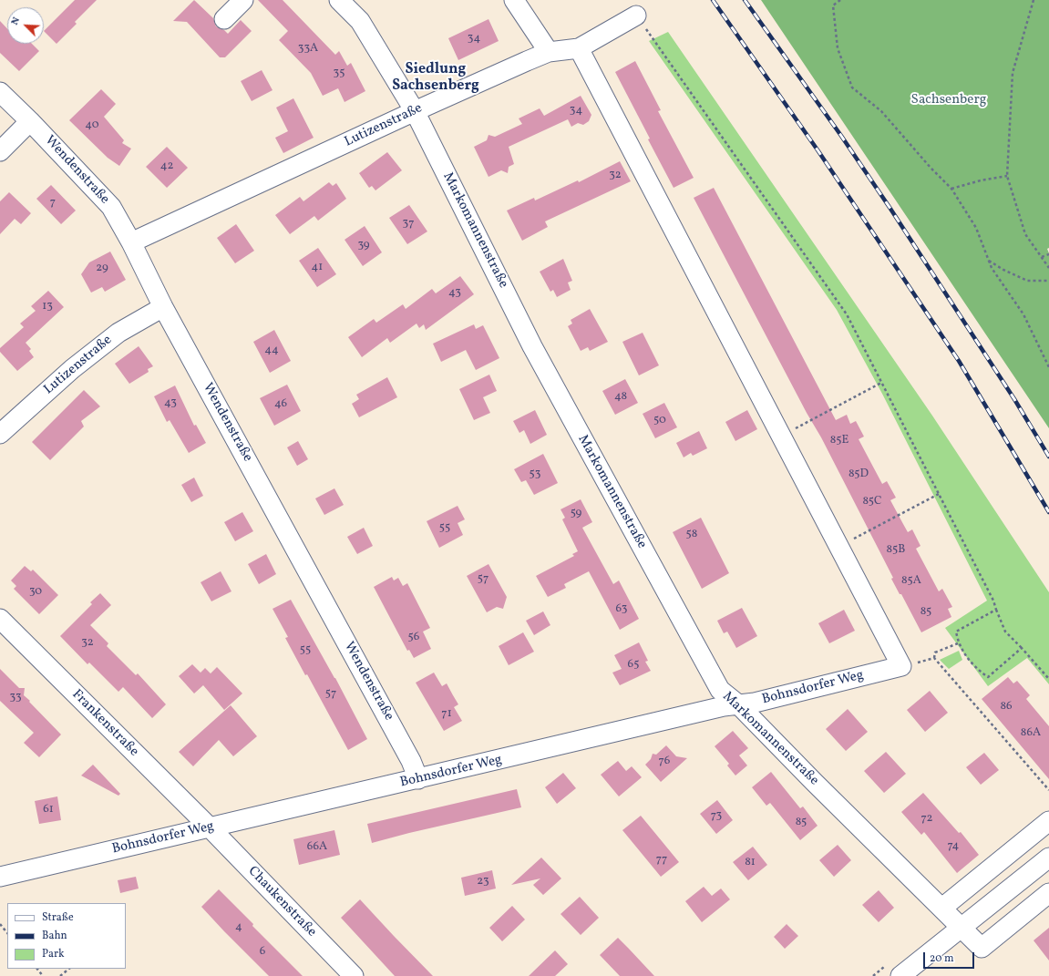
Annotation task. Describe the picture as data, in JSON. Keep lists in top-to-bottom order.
{
  "streets": {
    "street": [
      "Lutizenstraße",
      "Wendenstraße",
      "Markomannenstraße",
      "Bohnsdorfer Weg",
      "Frankenstraße",
      "Chaukenstraße"
    ]
  },
  "crossings": [
    ["Lutizenstraße", "Wendenstraße"],
    ["Lutizenstraße", "Markomannenstraße"],
    ["Wendenstraße", "Bohnsdorfer Weg"],
    ["Markomannenstraße", "Bohnsdorfer Weg"],
    ["Bohnsdorfer Weg", "Frankenstraße"],
    ["Bohnsdorfer Weg", "Chaukenstraße"],
    ["Frankenstraße", "Chaukenstraße"]
  ],
  "districts": ["Siedlung Sachsenberg"],
  "parks": ["Sachsenberg"],
  "house_numbers": [
    "34",
    "33A",
    "35",
    "34",
    "40",
    "42",
    "32",
    "7",
    "37",
    "39",
    "41",
    "29",
    "43",
    "13",
    "44",
    "48",
    "43",
    "46",
    "50",
    "85E",
    "53",
    "85D",
    "85C",
    "59",
    "55",
    "58",
    "85B",
    "57",
    "85A",
    "30",
    "63",
    "85",
    "56",
    "32",
    "55",
    "65",
    "57",
    "33",
    "86",
    "71",
    "86A",
    "76",
    "61",
    "73",
    "72",
    "85",
    "74",
    "66A",
    "77",
    "81",
    "23",
    "4",
    "6"
  ],
  "legend": ["Straße", "Bahn", "Park"],
  "scale_bar": "20 m",
  "north": "top left"
}
